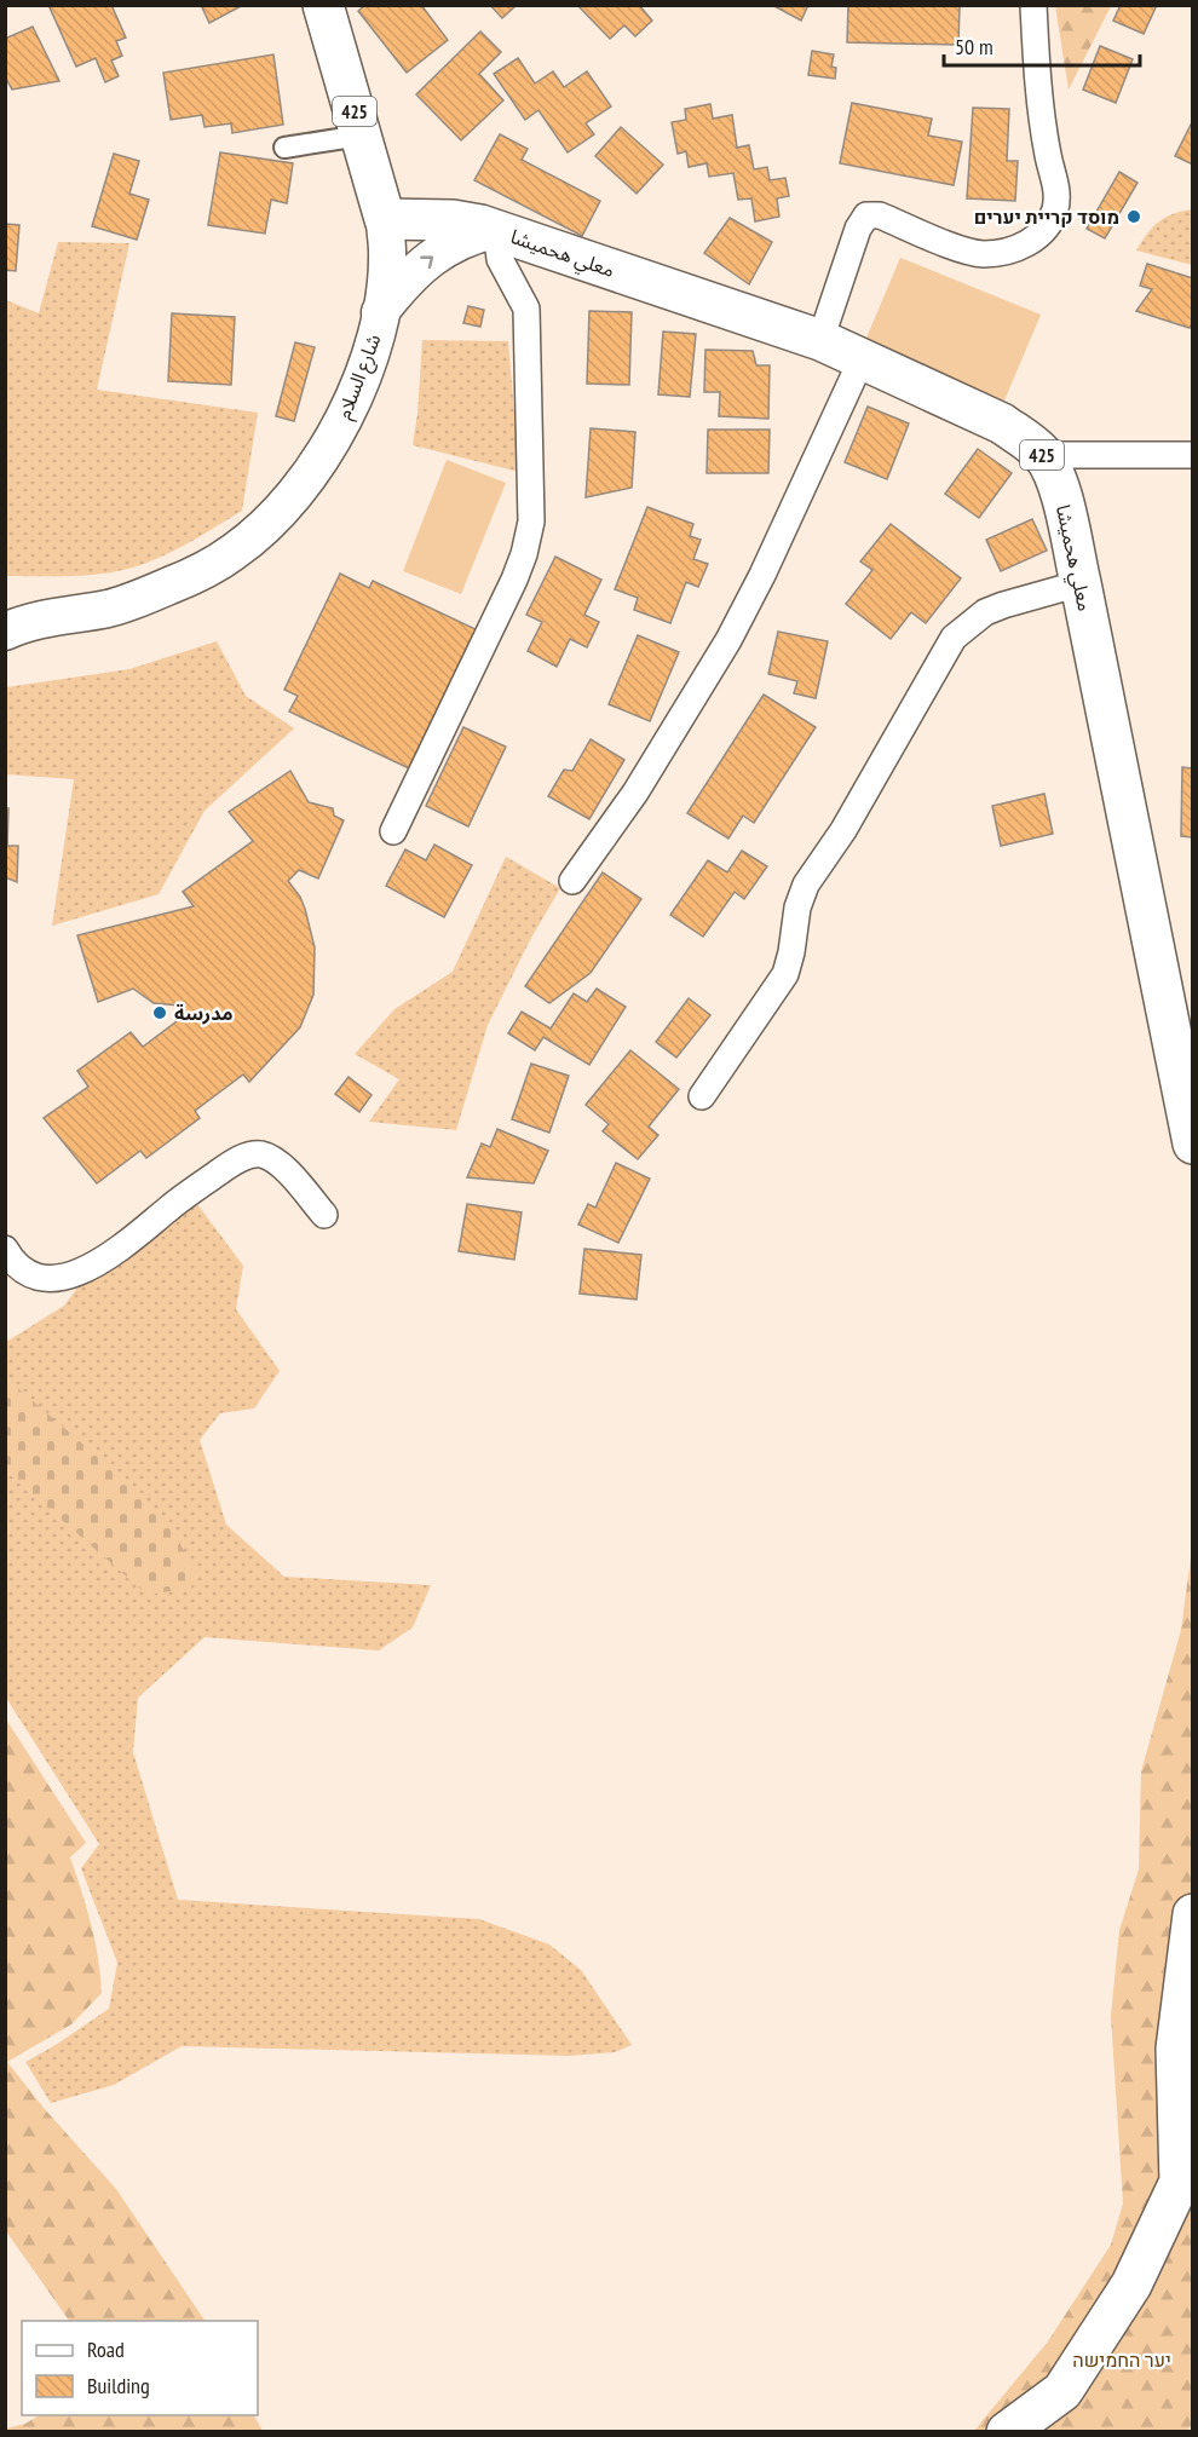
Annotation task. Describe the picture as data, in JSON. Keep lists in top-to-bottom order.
{
  "streets": {
    "main road": ["425", "معلي هحميشا", "شارع السلام"]
  },
  "crossings": [
    ["معلي هحميشا", "شارع السلام"]
  ],
  "parks": ["יער החמישה"],
  "places": ["מוסד קריית יערים", "مدرسة"],
  "legend": ["Road", "Building"],
  "scale_bar": "50 m"
}
